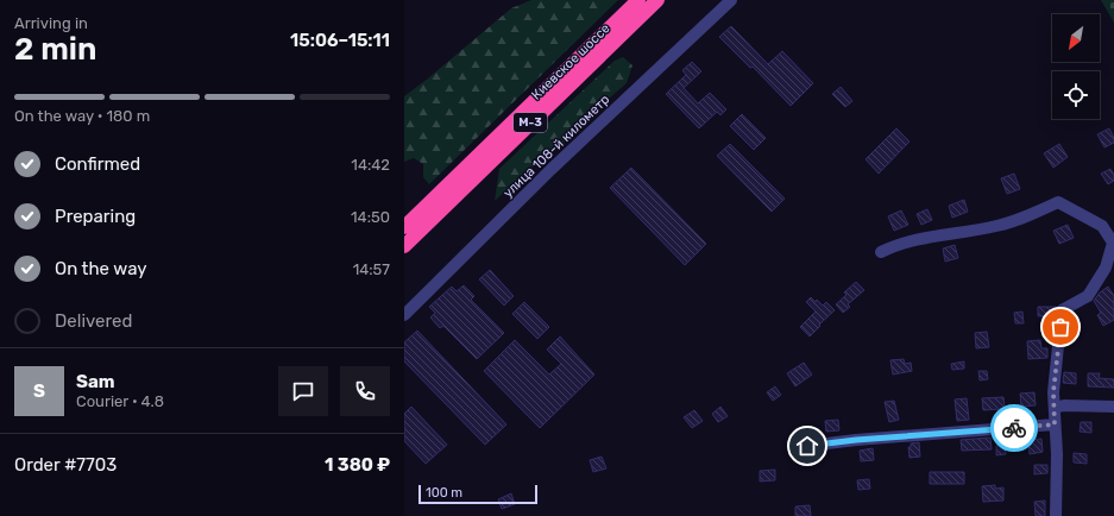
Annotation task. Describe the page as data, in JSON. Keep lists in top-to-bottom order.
{
  "streets": {
    "highway": ["Киевское шоссе", "М-3"],
    "street": ["улица 108-й километр"]
  },
  "scale_bar": "100 m",
  "north": "bottom left",
  "page": {
    "heading": ["2 min", "Arriving in", "15:06–15:11"],
    "panel": [
      "Sam",
      "Courier · 4.8",
      "Order #7703",
      "1 380 ₽"
    ],
    "bar": "On the way · 180 m",
    "list": [
      ["Confirmed", "14:42"],
      ["Preparing", "14:50"],
      ["On the way", "14:57"],
      "Delivered"
    ],
    "round": "S",
    "scale": "100 m"
  }
}
